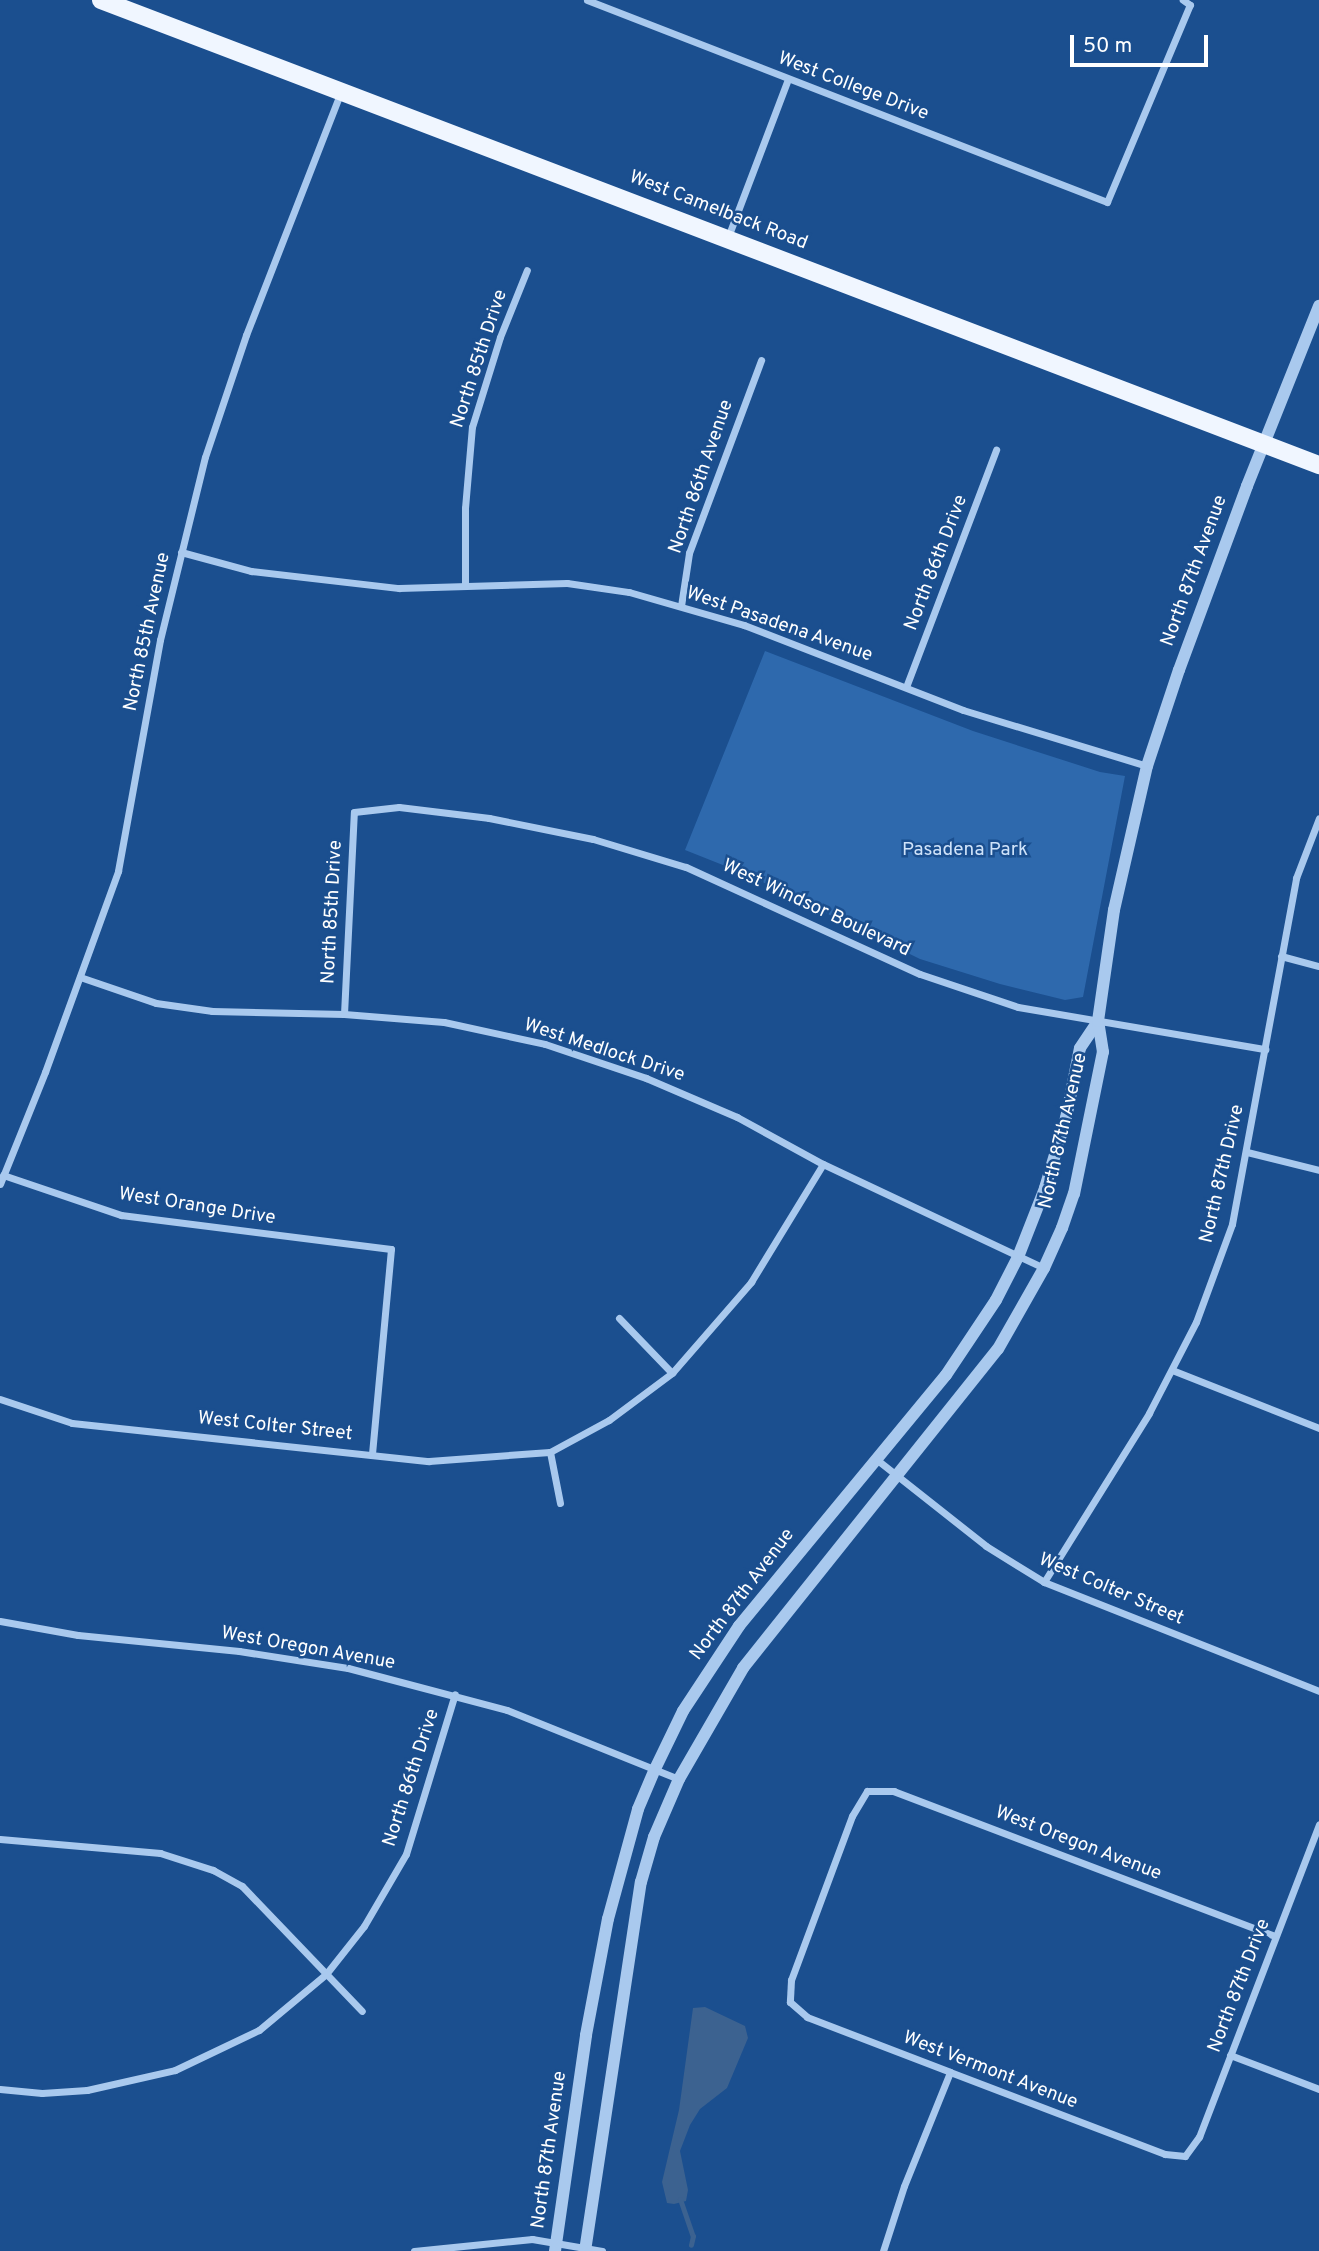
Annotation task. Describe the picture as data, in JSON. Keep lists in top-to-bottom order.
{
  "streets": {
    "main road": ["West Camelback Road"],
    "street": [
      "West College Drive",
      "North 85th Drive",
      "North 86th Avenue",
      "North 86th Drive",
      "North 87th Avenue",
      "West Pasadena Avenue",
      "North 85th Avenue",
      "West Windsor Boulevard",
      "West Medlock Drive",
      "North 87th Drive",
      "West Orange Drive",
      "West Colter Street",
      "West Oregon Avenue",
      "West Vermont Avenue"
    ]
  },
  "crossings": [
    ["West Camelback Road", "North 87th Avenue"],
    ["West Camelback Road", "North 85th Avenue"],
    ["North 85th Drive", "West Pasadena Avenue"],
    ["North 85th Drive", "West Windsor Boulevard"],
    ["North 85th Drive", "West Medlock Drive"],
    ["North 86th Avenue", "West Pasadena Avenue"],
    ["North 86th Drive", "West Pasadena Avenue"],
    ["North 86th Drive", "West Oregon Avenue"],
    ["North 87th Avenue", "West Pasadena Avenue"],
    ["North 87th Avenue", "West Windsor Boulevard"],
    ["North 87th Avenue", "West Medlock Drive"],
    ["North 87th Avenue", "West Colter Street"],
    ["North 87th Avenue", "West Oregon Avenue"],
    ["West Pasadena Avenue", "North 85th Avenue"],
    ["North 85th Avenue", "West Medlock Drive"],
    ["North 85th Avenue", "West Orange Drive"],
    ["West Windsor Boulevard", "North 87th Drive"],
    ["North 87th Drive", "West Colter Street"],
    ["North 87th Drive", "West Oregon Avenue"],
    ["North 87th Drive", "West Vermont Avenue"],
    ["West Orange Drive", "West Colter Street"],
    ["West Oregon Avenue", "West Vermont Avenue"]
  ],
  "parks": ["Pasadena Park"],
  "scale_bar": "50 m"
}
